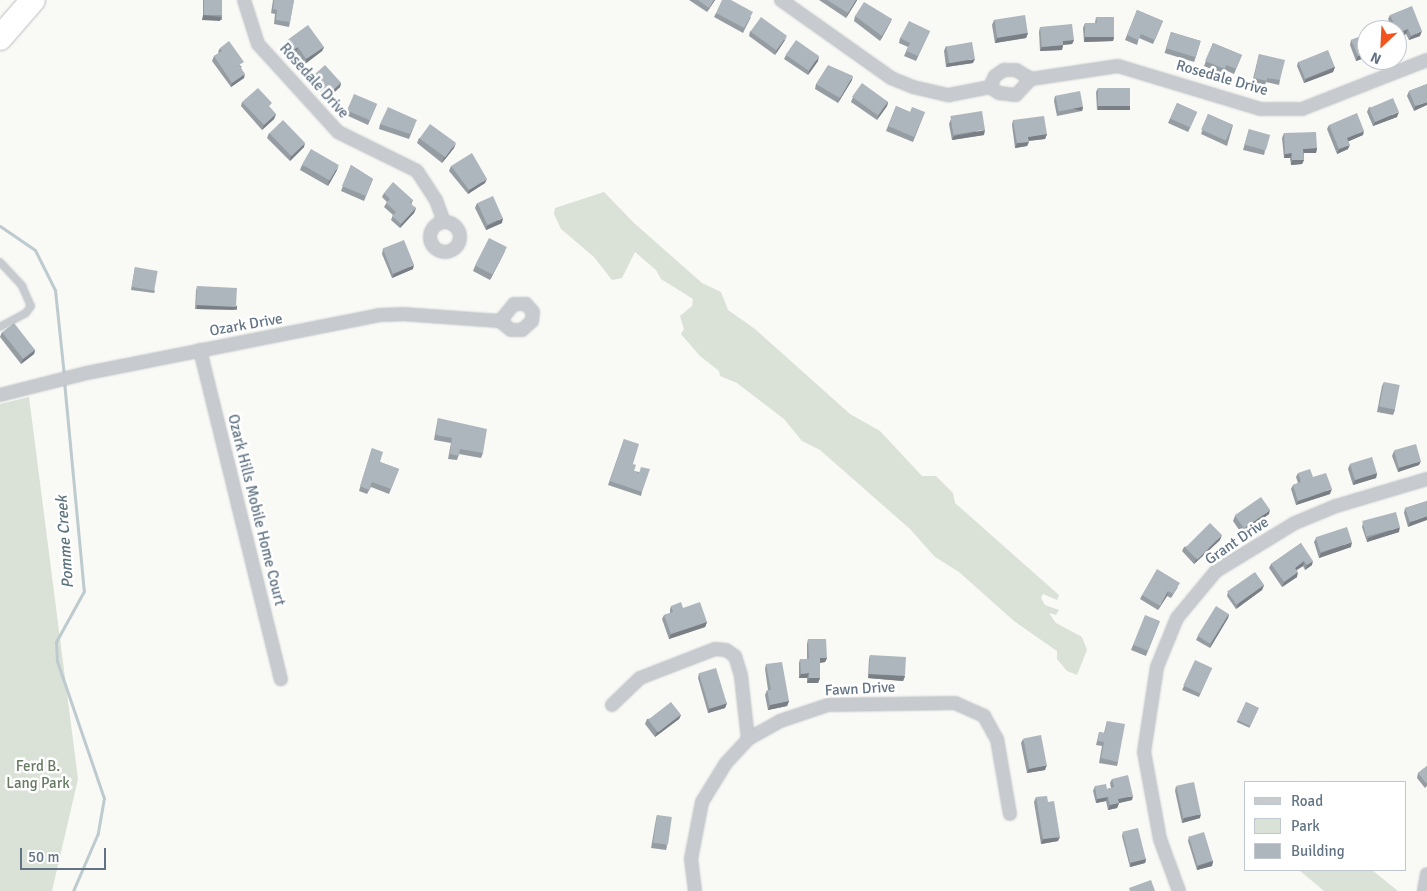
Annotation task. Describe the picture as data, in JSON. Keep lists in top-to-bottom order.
{
  "streets": {
    "street": [
      "Rosedale Drive",
      "Ozark Drive",
      "Ozark Hills Mobile Home Court",
      "Grant Drive",
      "Fawn Drive"
    ]
  },
  "crossings": [
    ["Ozark Drive", "Ozark Hills Mobile Home Court"]
  ],
  "water": ["Pomme Creek"],
  "parks": ["Ferd B. Lang Park"],
  "legend": ["Road", "Park", "Building"],
  "scale_bar": "50 m",
  "north": "bottom left"
}
